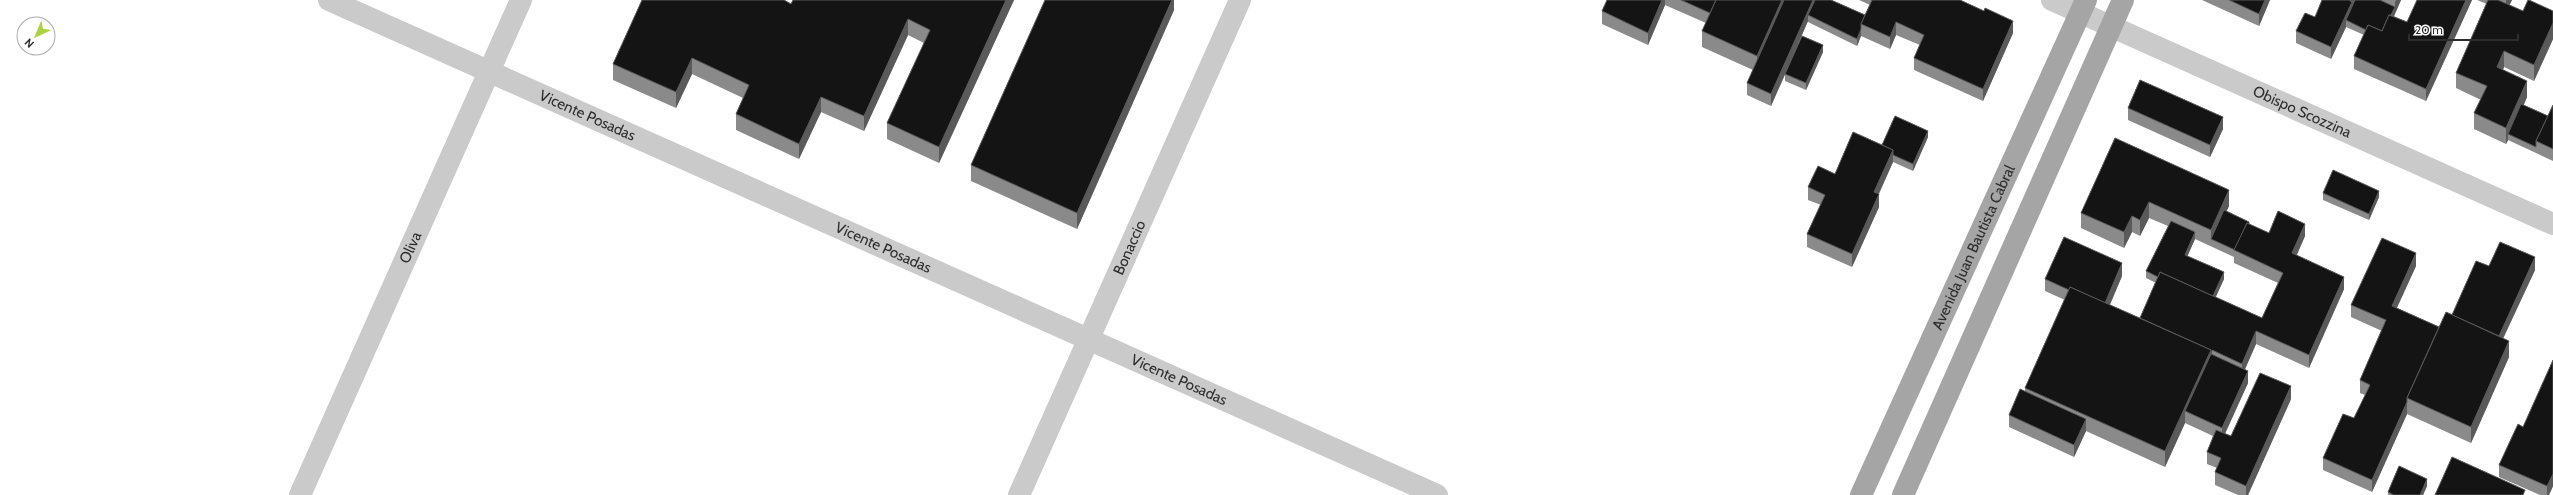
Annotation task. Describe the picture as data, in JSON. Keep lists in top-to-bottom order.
{
  "streets": {
    "main road": ["Avenida Juan Bautista Cabral"],
    "street": [
      "Obispo Scozzina",
      "Vicente Posadas",
      "Oliva",
      "Bonaccio"
    ]
  },
  "crossings": [
    ["Obispo Scozzina", "Avenida Juan Bautista Cabral"],
    ["Vicente Posadas", "Oliva"],
    ["Vicente Posadas", "Bonaccio"]
  ],
  "scale_bar": "20 m",
  "north": "bottom left"
}
